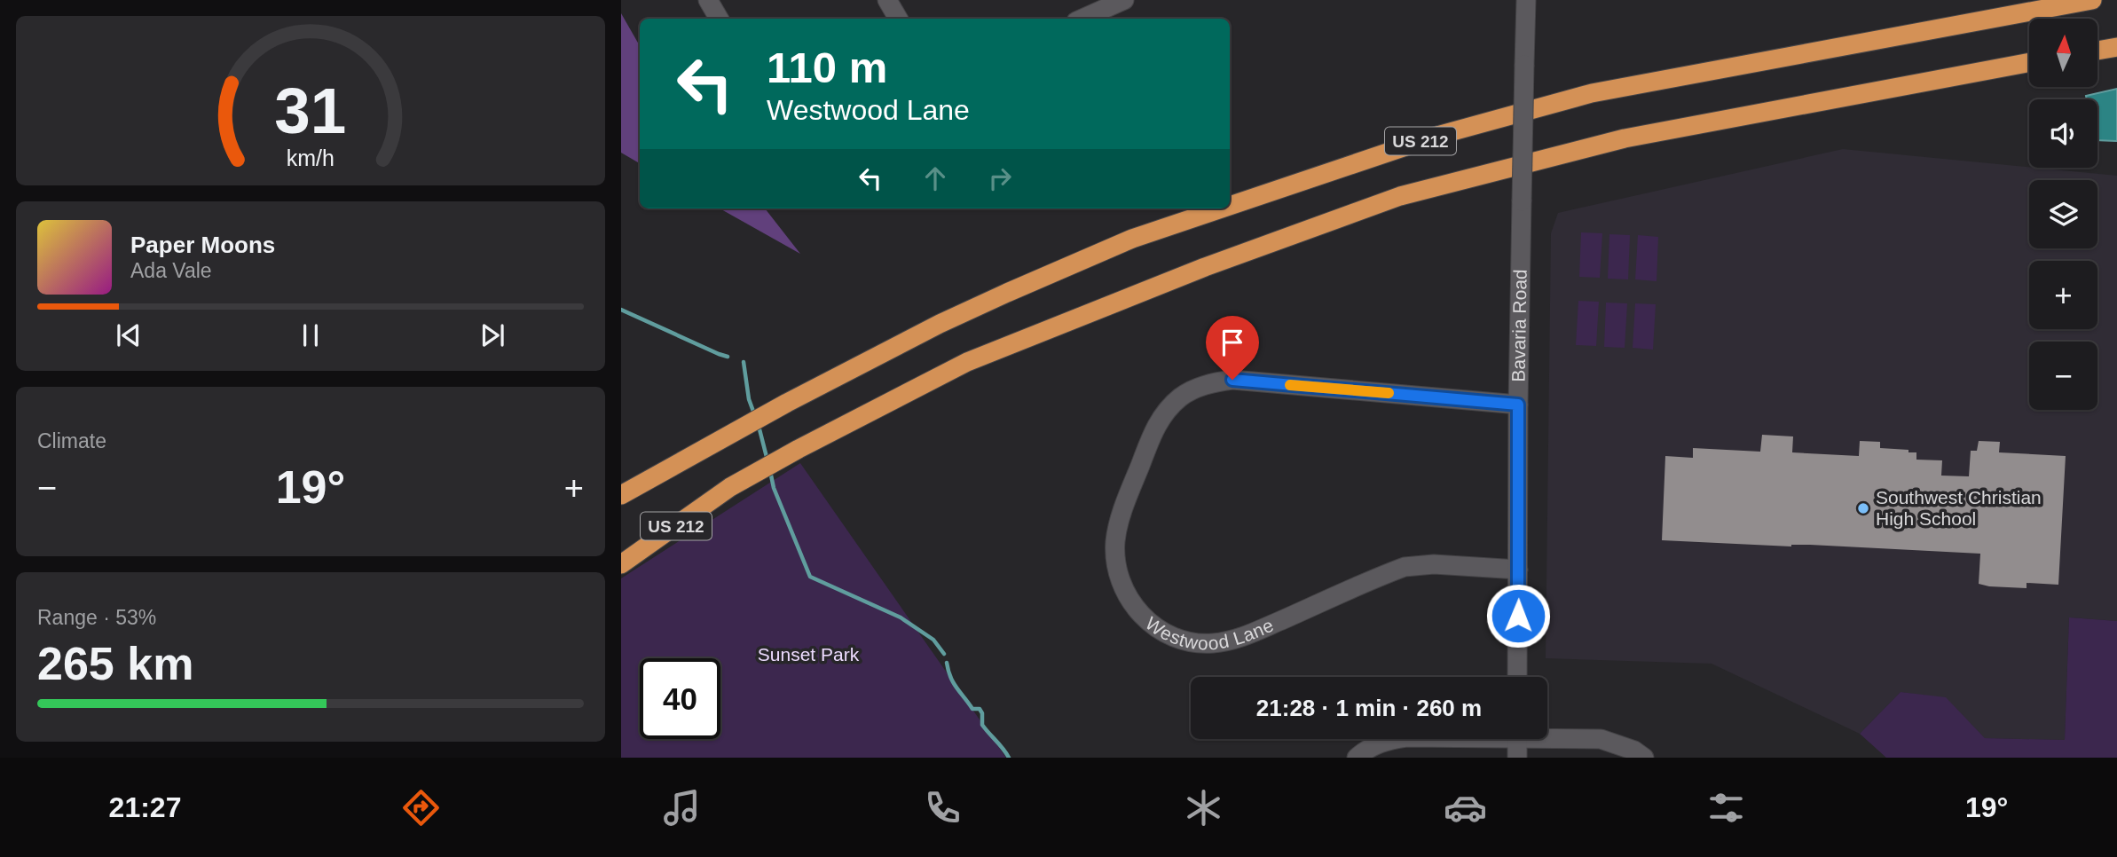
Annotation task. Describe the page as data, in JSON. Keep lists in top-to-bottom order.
{
  "streets": {
    "highway": ["US 212"],
    "street": ["Bavaria Road", "Westwood Lane"]
  },
  "crossings": [
    ["Bavaria Road", "Westwood Lane"]
  ],
  "parks": ["Sunset Park"],
  "places": ["Southwest Christian High School"],
  "north": "top",
  "page": {
    "map_buttons": ["+", "−"],
    "turn": ["110 m", "Westwood Lane"],
    "song": ["Paper Moons", "Ada Vale"],
    "tile": [
      "Climate",
      ["Range · 53%", "265 km"]
    ],
    "heat": ["−", "19°", "+"],
    "limit": "40",
    "trip": "21:28 · 1 min · 260 m",
    "tabs": ["21:27", "19°"],
    "gauge": ["31", "km/h"]
  }
}
